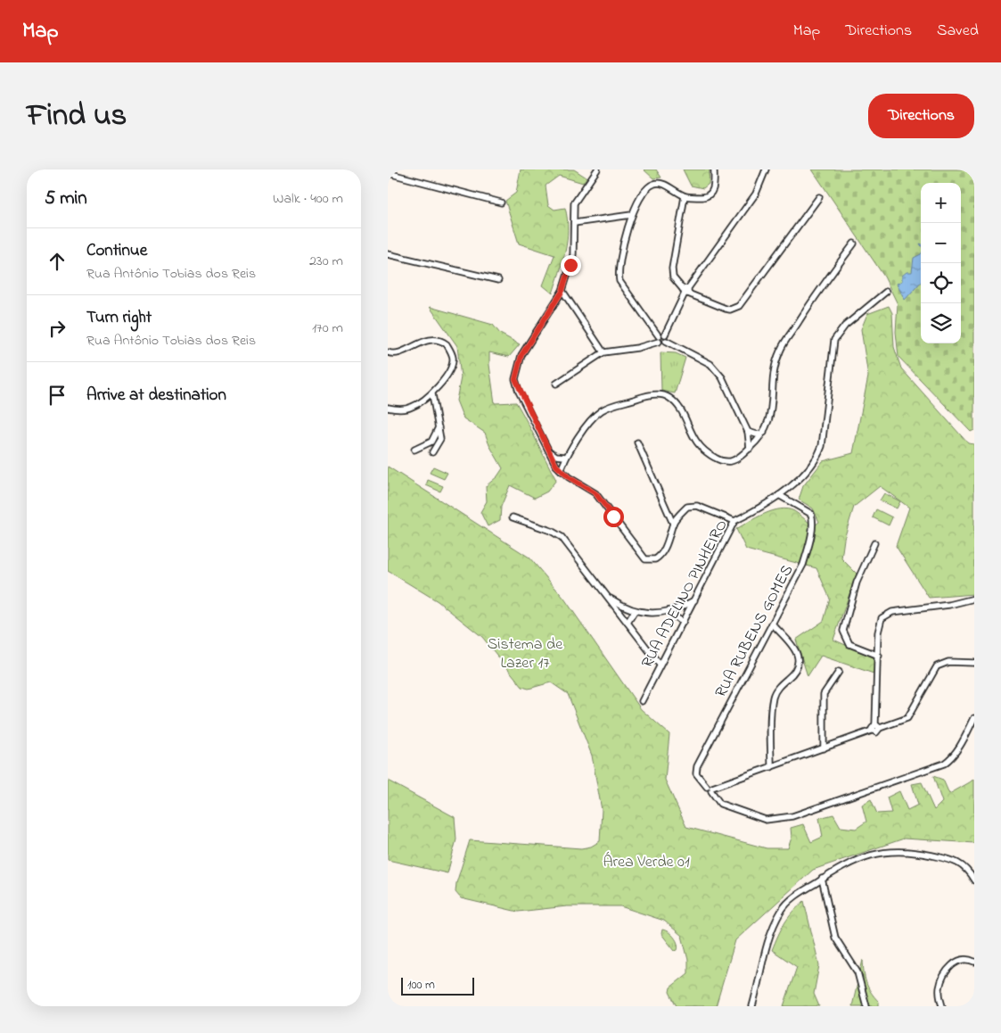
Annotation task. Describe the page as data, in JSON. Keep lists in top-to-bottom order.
{
  "streets": {
    "street": ["RUA ADELINO PINHEIRO", "RUA RUBENS GOMES"]
  },
  "crossings": [
    ["RUA ADELINO PINHEIRO", "RUA RUBENS GOMES"]
  ],
  "parks": ["Sistema de Lazer 17", "Área Verde 01"],
  "scale_bar": "100 m",
  "page": {
    "header": "Map",
    "nav": ["Map", "Directions", "Saved"],
    "title": "Find us",
    "buttons": "Directions",
    "heading": ["5 min", "Walk · 400 m"],
    "map_buttons": ["+", "−"],
    "list": [
      ["Continue", "Rua Antônio Tobias dos Reis", "230 m"],
      ["Turn right", "Rua Antônio Tobias dos Reis", "170 m"],
      "Arrive at destination"
    ],
    "scale": "100 m"
  }
}
